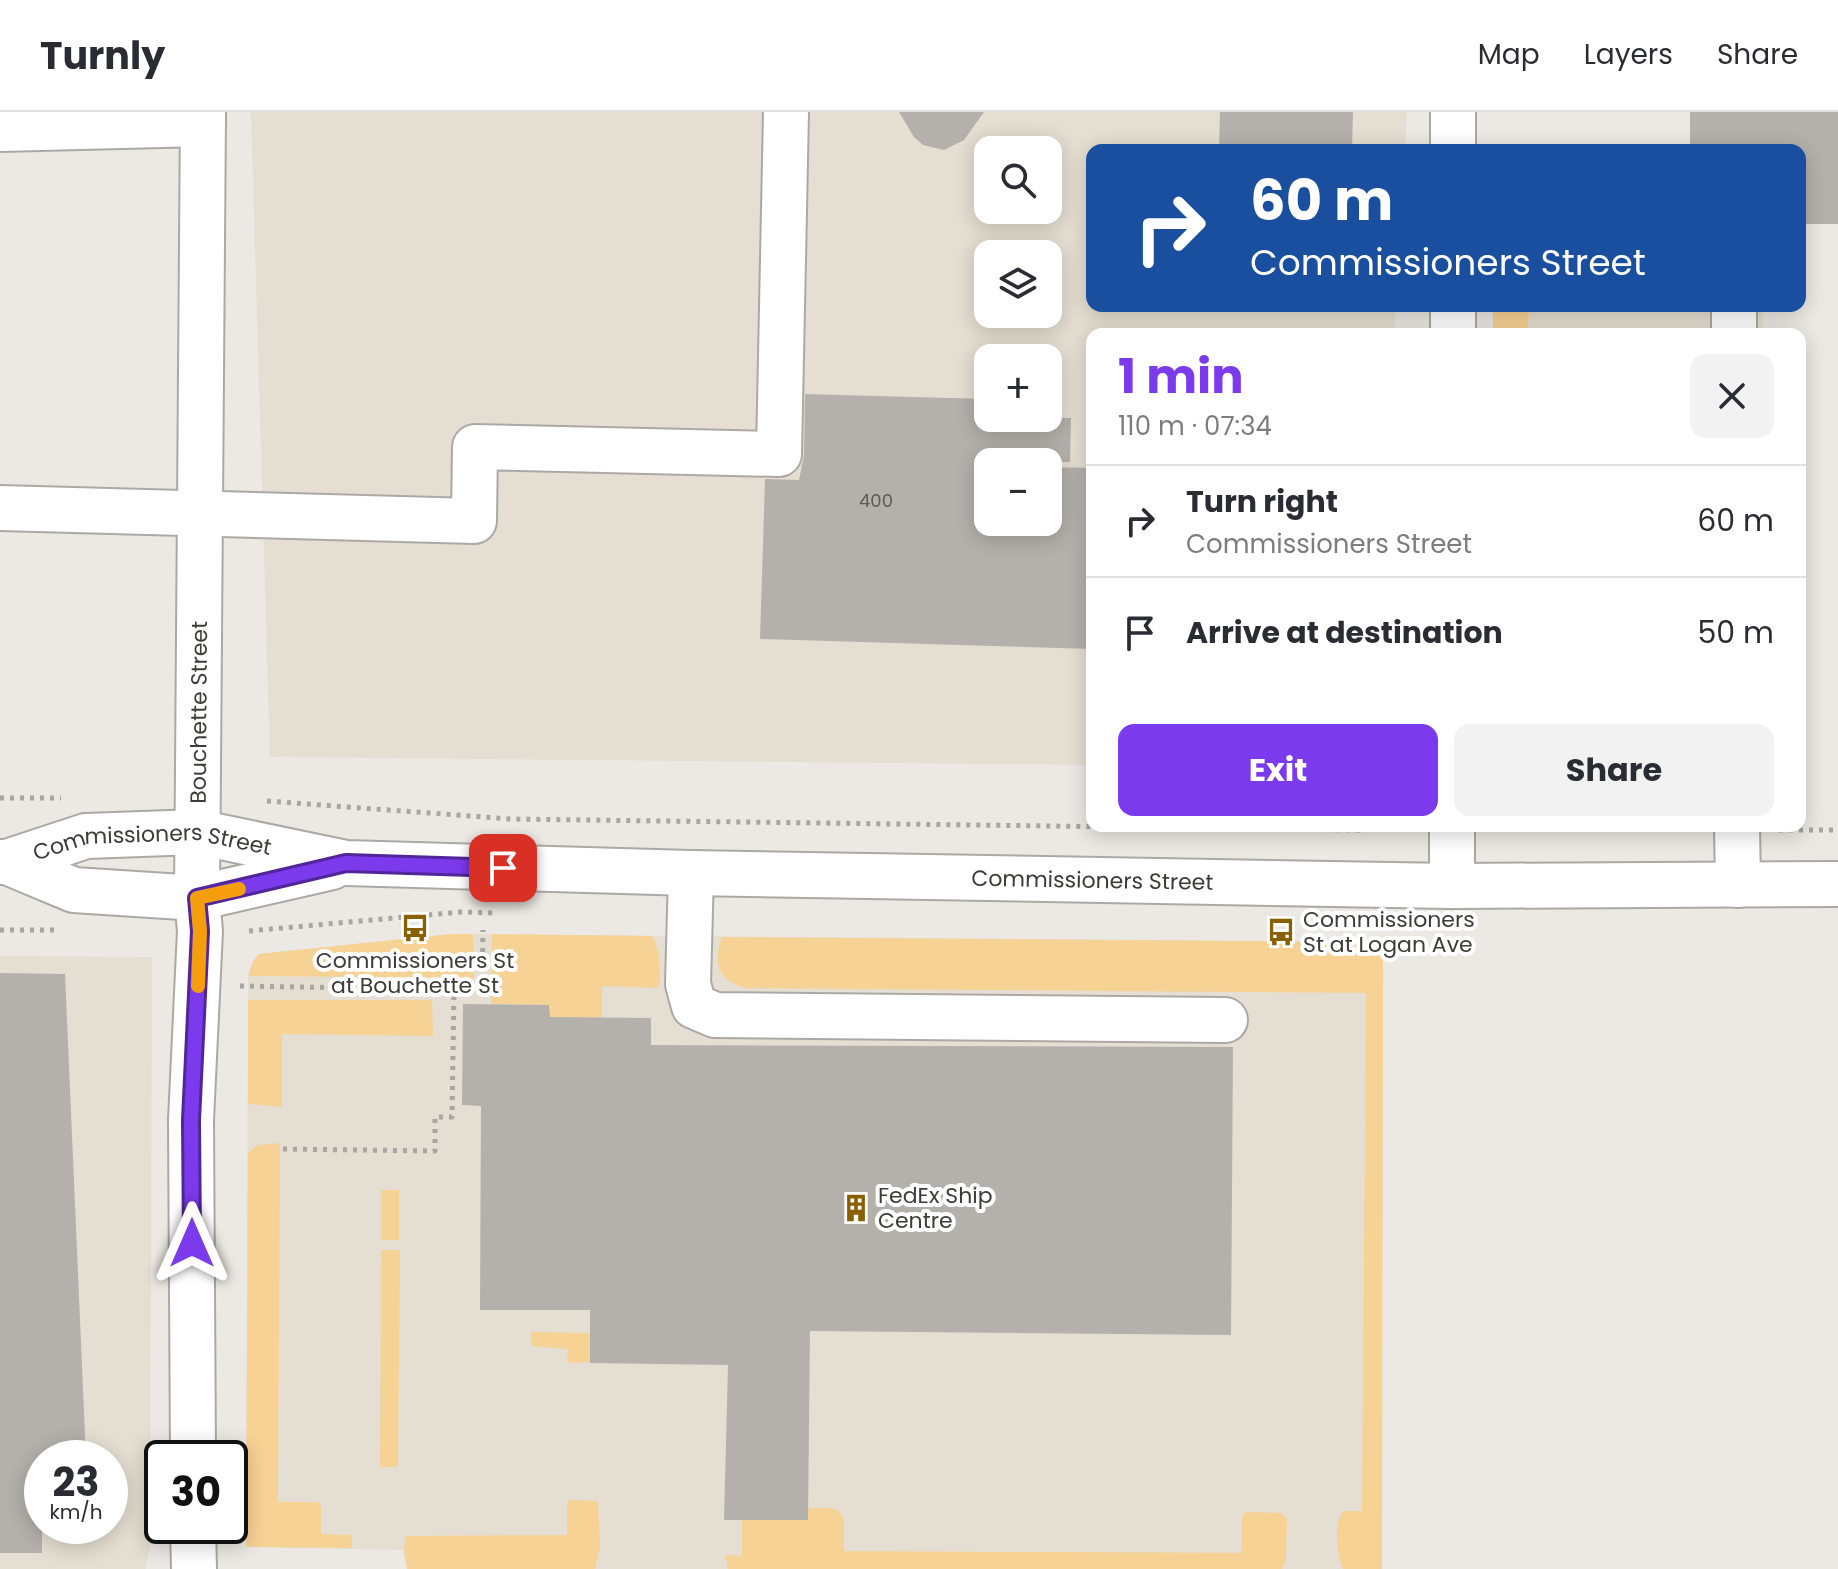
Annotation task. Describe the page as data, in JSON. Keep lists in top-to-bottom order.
{
  "streets": {
    "street": ["Bouchette Street", "Commissioners Street"]
  },
  "crossings": [
    ["Bouchette Street", "Commissioners Street"]
  ],
  "places": {
    "bus stop": ["Commissioners St at Bouchette St", "Commissioners St at Logan Ave"],
    "building": ["FedEx Ship Centre"]
  },
  "house_numbers": ["400"],
  "page": {
    "header": "Turnly",
    "nav": ["Map", "Layers", "Share"],
    "map_buttons": ["+", "−"],
    "turn": ["60 m", "Commissioners Street"],
    "heading": ["1 min", "110 m · 07:34"],
    "list": [
      {
        "name": "Turn right",
        "note": "Commissioners Street",
        "value": "60 m"
      },
      {
        "name": "Arrive at destination",
        "value": "50 m"
      }
    ],
    "buttons": ["Exit", "Share"],
    "speed": "23 km/h",
    "limit": "30"
  }
}
